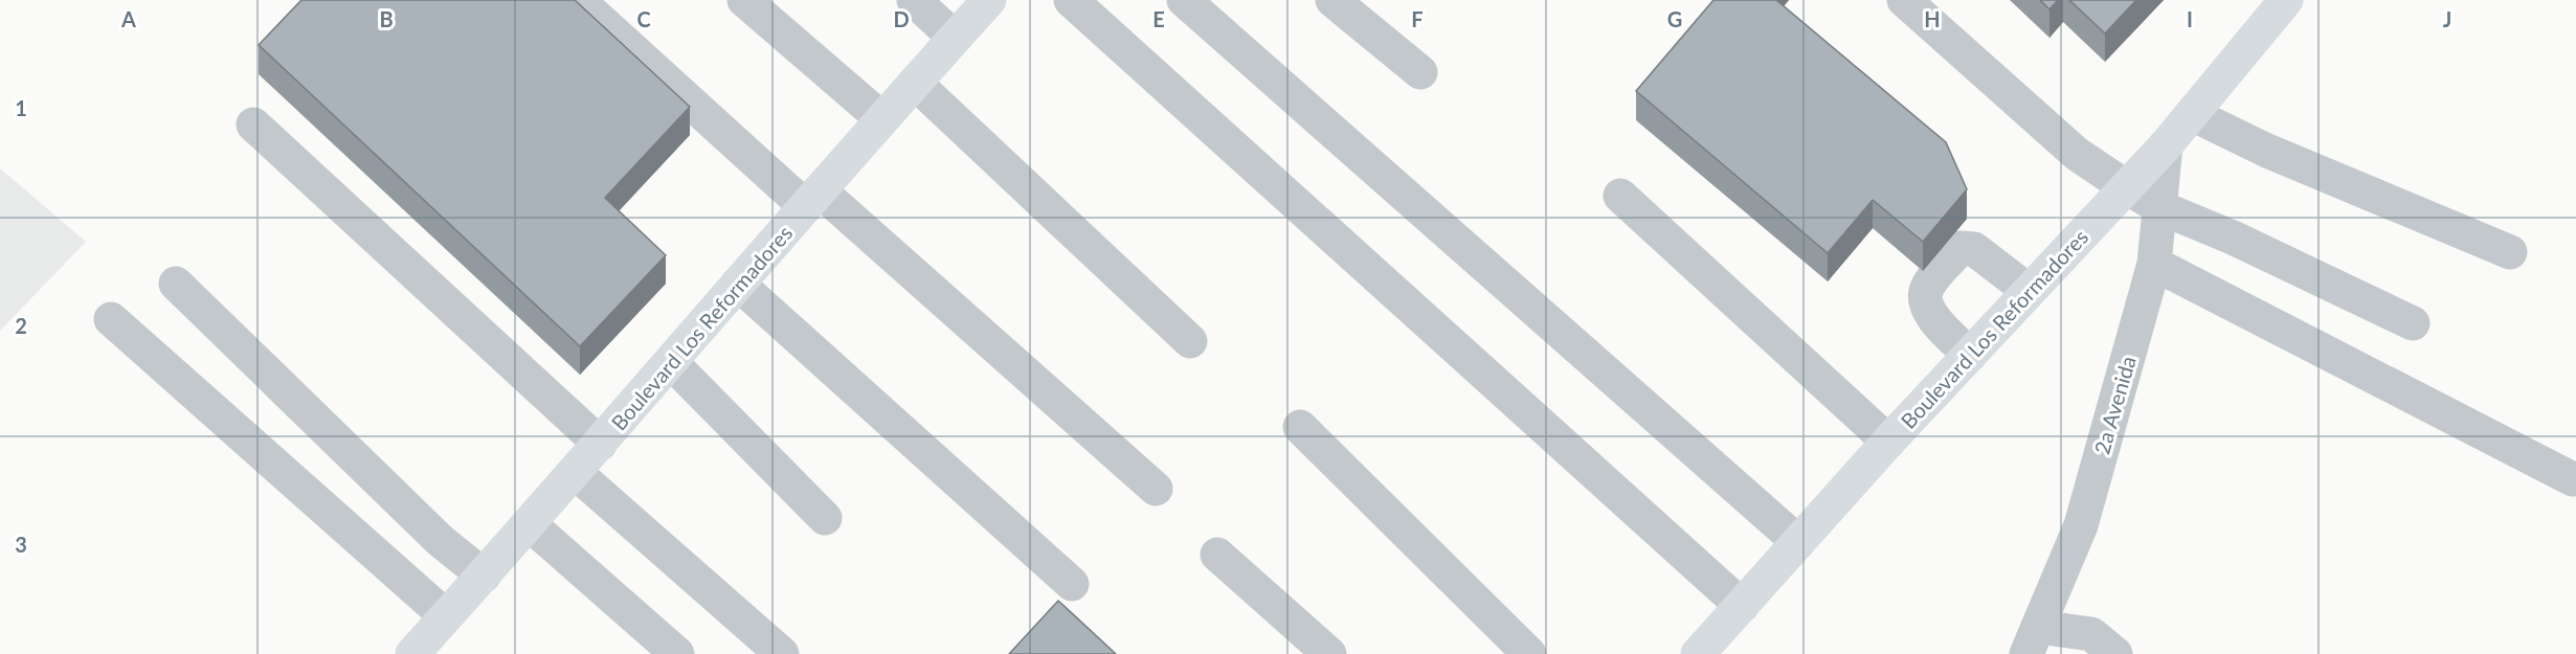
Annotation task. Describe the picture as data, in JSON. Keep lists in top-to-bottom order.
{
  "streets": {
    "main road": ["Boulevard Los Reformadores"],
    "street": ["2a Avenida"]
  },
  "crossings": [
    ["Boulevard Los Reformadores", "2a Avenida"]
  ],
  "grid": {
    "columns": [
      "A",
      "B",
      "C",
      "D",
      "E",
      "F",
      "G",
      "H",
      "I",
      "J"
    ],
    "rows": ["1", "2", "3"]
  }
}
